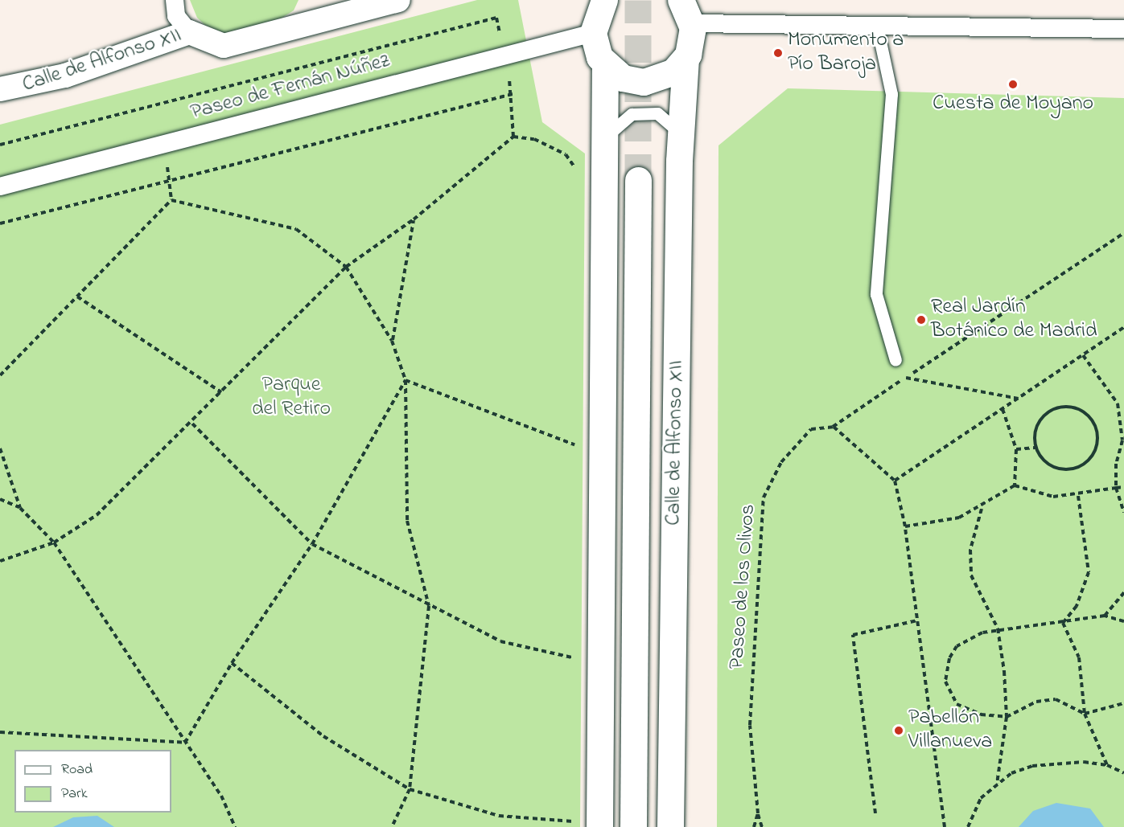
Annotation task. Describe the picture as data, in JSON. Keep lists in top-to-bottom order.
{
  "streets": {
    "main road": ["Calle de Alfonso XII"],
    "street": ["Paseo de Fernán Núñez"],
    "path": ["Paseo de los Olivos"]
  },
  "parks": ["Parque del Retiro"],
  "places": [
    "Monumento a Pío Baroja",
    "Cuesta de Moyano",
    "Real Jardín Botánico de Madrid",
    "Pabellón Villanueva"
  ],
  "legend": ["Road", "Park"]
}
